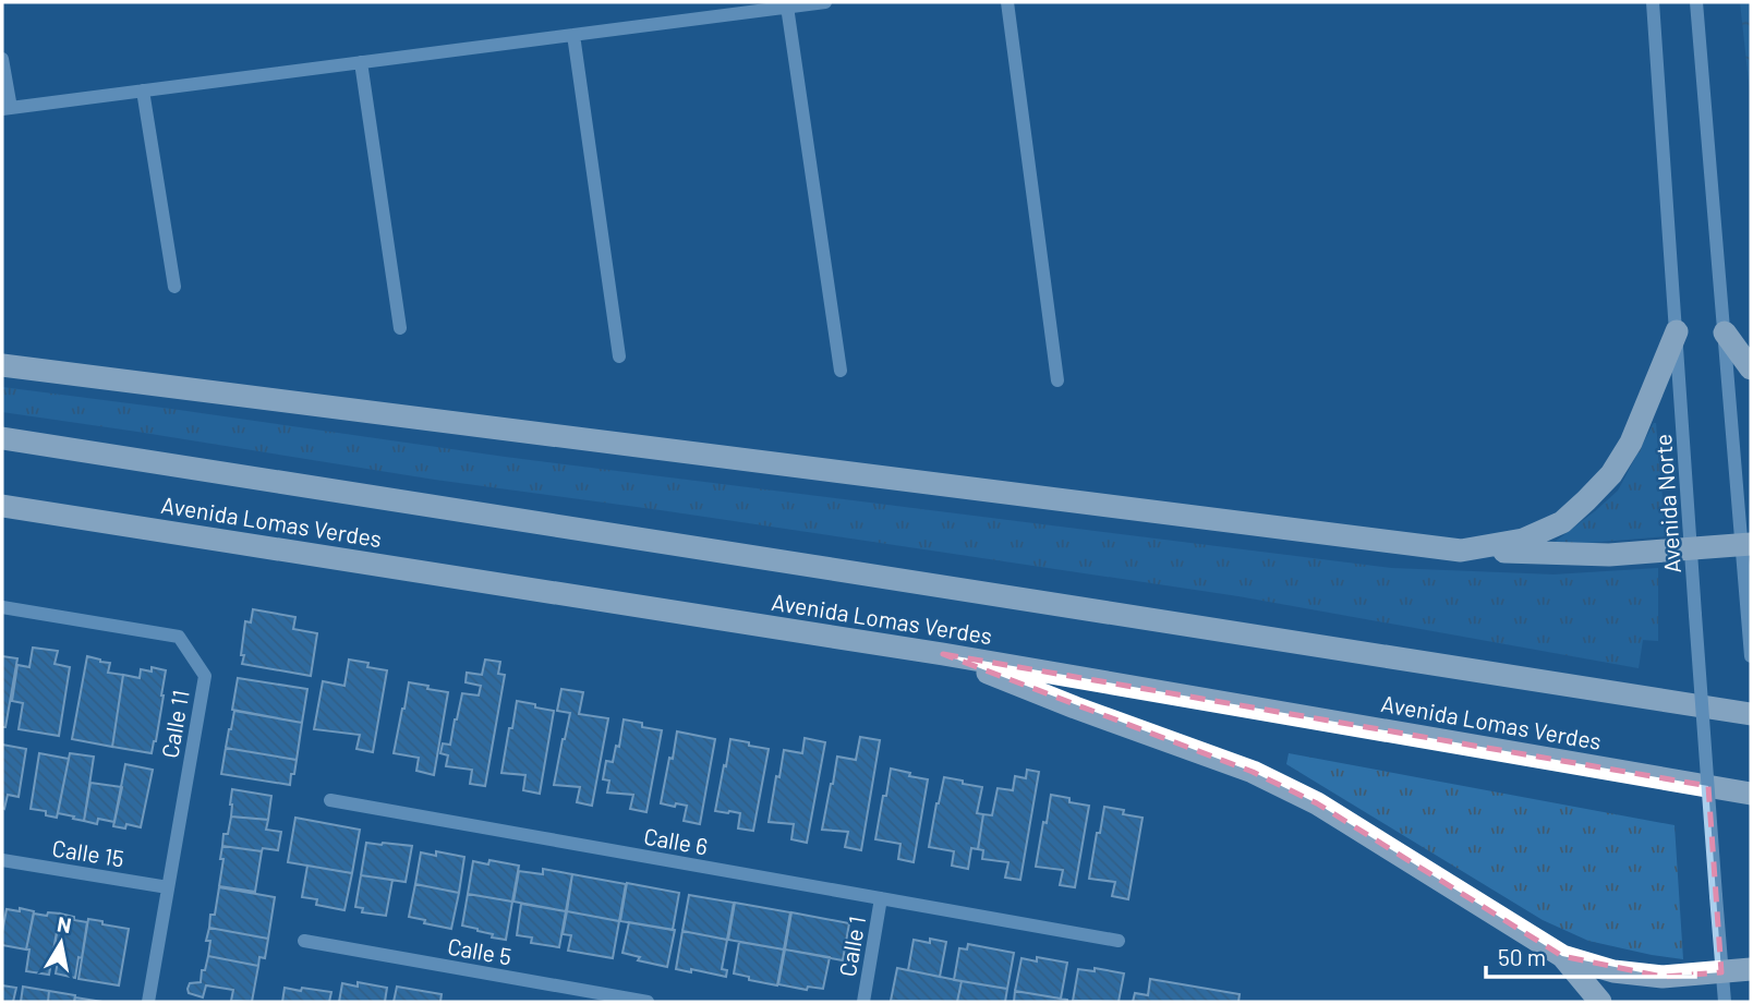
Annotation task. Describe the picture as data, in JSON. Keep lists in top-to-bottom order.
{
  "streets": {
    "highway": ["Avenida Lomas Verdes"],
    "street": [
      "Avenida Norte",
      "Calle 11",
      "Calle 6",
      "Calle 15",
      "Calle 1",
      "Calle 5"
    ]
  },
  "crossings": [
    ["Calle 11", "Calle 15"],
    ["Calle 6", "Calle 1"]
  ],
  "scale_bar": "50 m",
  "north": "top"
}
